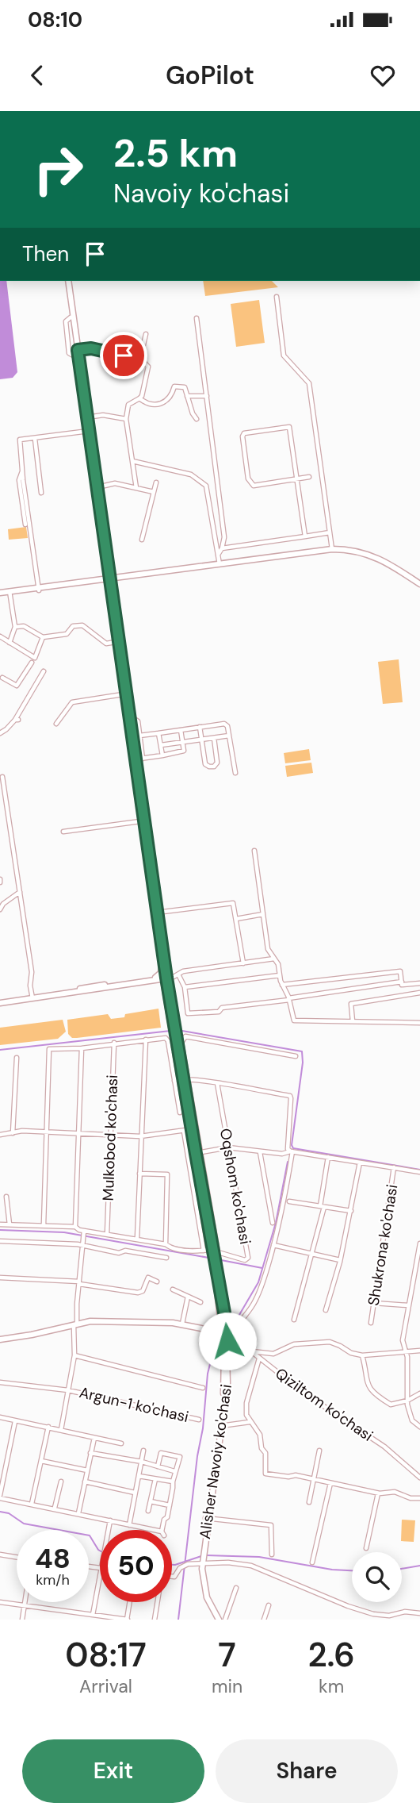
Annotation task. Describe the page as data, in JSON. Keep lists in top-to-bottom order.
{
  "streets": {
    "main road": ["Alisher Navoiy ko'chasi"],
    "street": [
      "Mulkobod ko'chasi",
      "Oqshom ko'chasi",
      "Shukrona ko'chasi",
      "Argun-1 ko'chasi",
      "Qiziltom ko'chasi"
    ]
  },
  "crossings": [
    ["Oqshom ko'chasi", "Alisher Navoiy ko'chasi"],
    ["Qiziltom ko'chasi", "Alisher Navoiy ko'chasi"]
  ],
  "page": {
    "status": "08:10",
    "header": "GoPilot",
    "turn": ["2.5 km", "Navoiy ko'chasi"],
    "then": "Then",
    "speed": "48 km/h",
    "limit": "50",
    "eta": [
      "08:17",
      "Arrival",
      "7",
      "min",
      "2.6",
      "km"
    ],
    "buttons": ["Exit", "Share"]
  }
}
